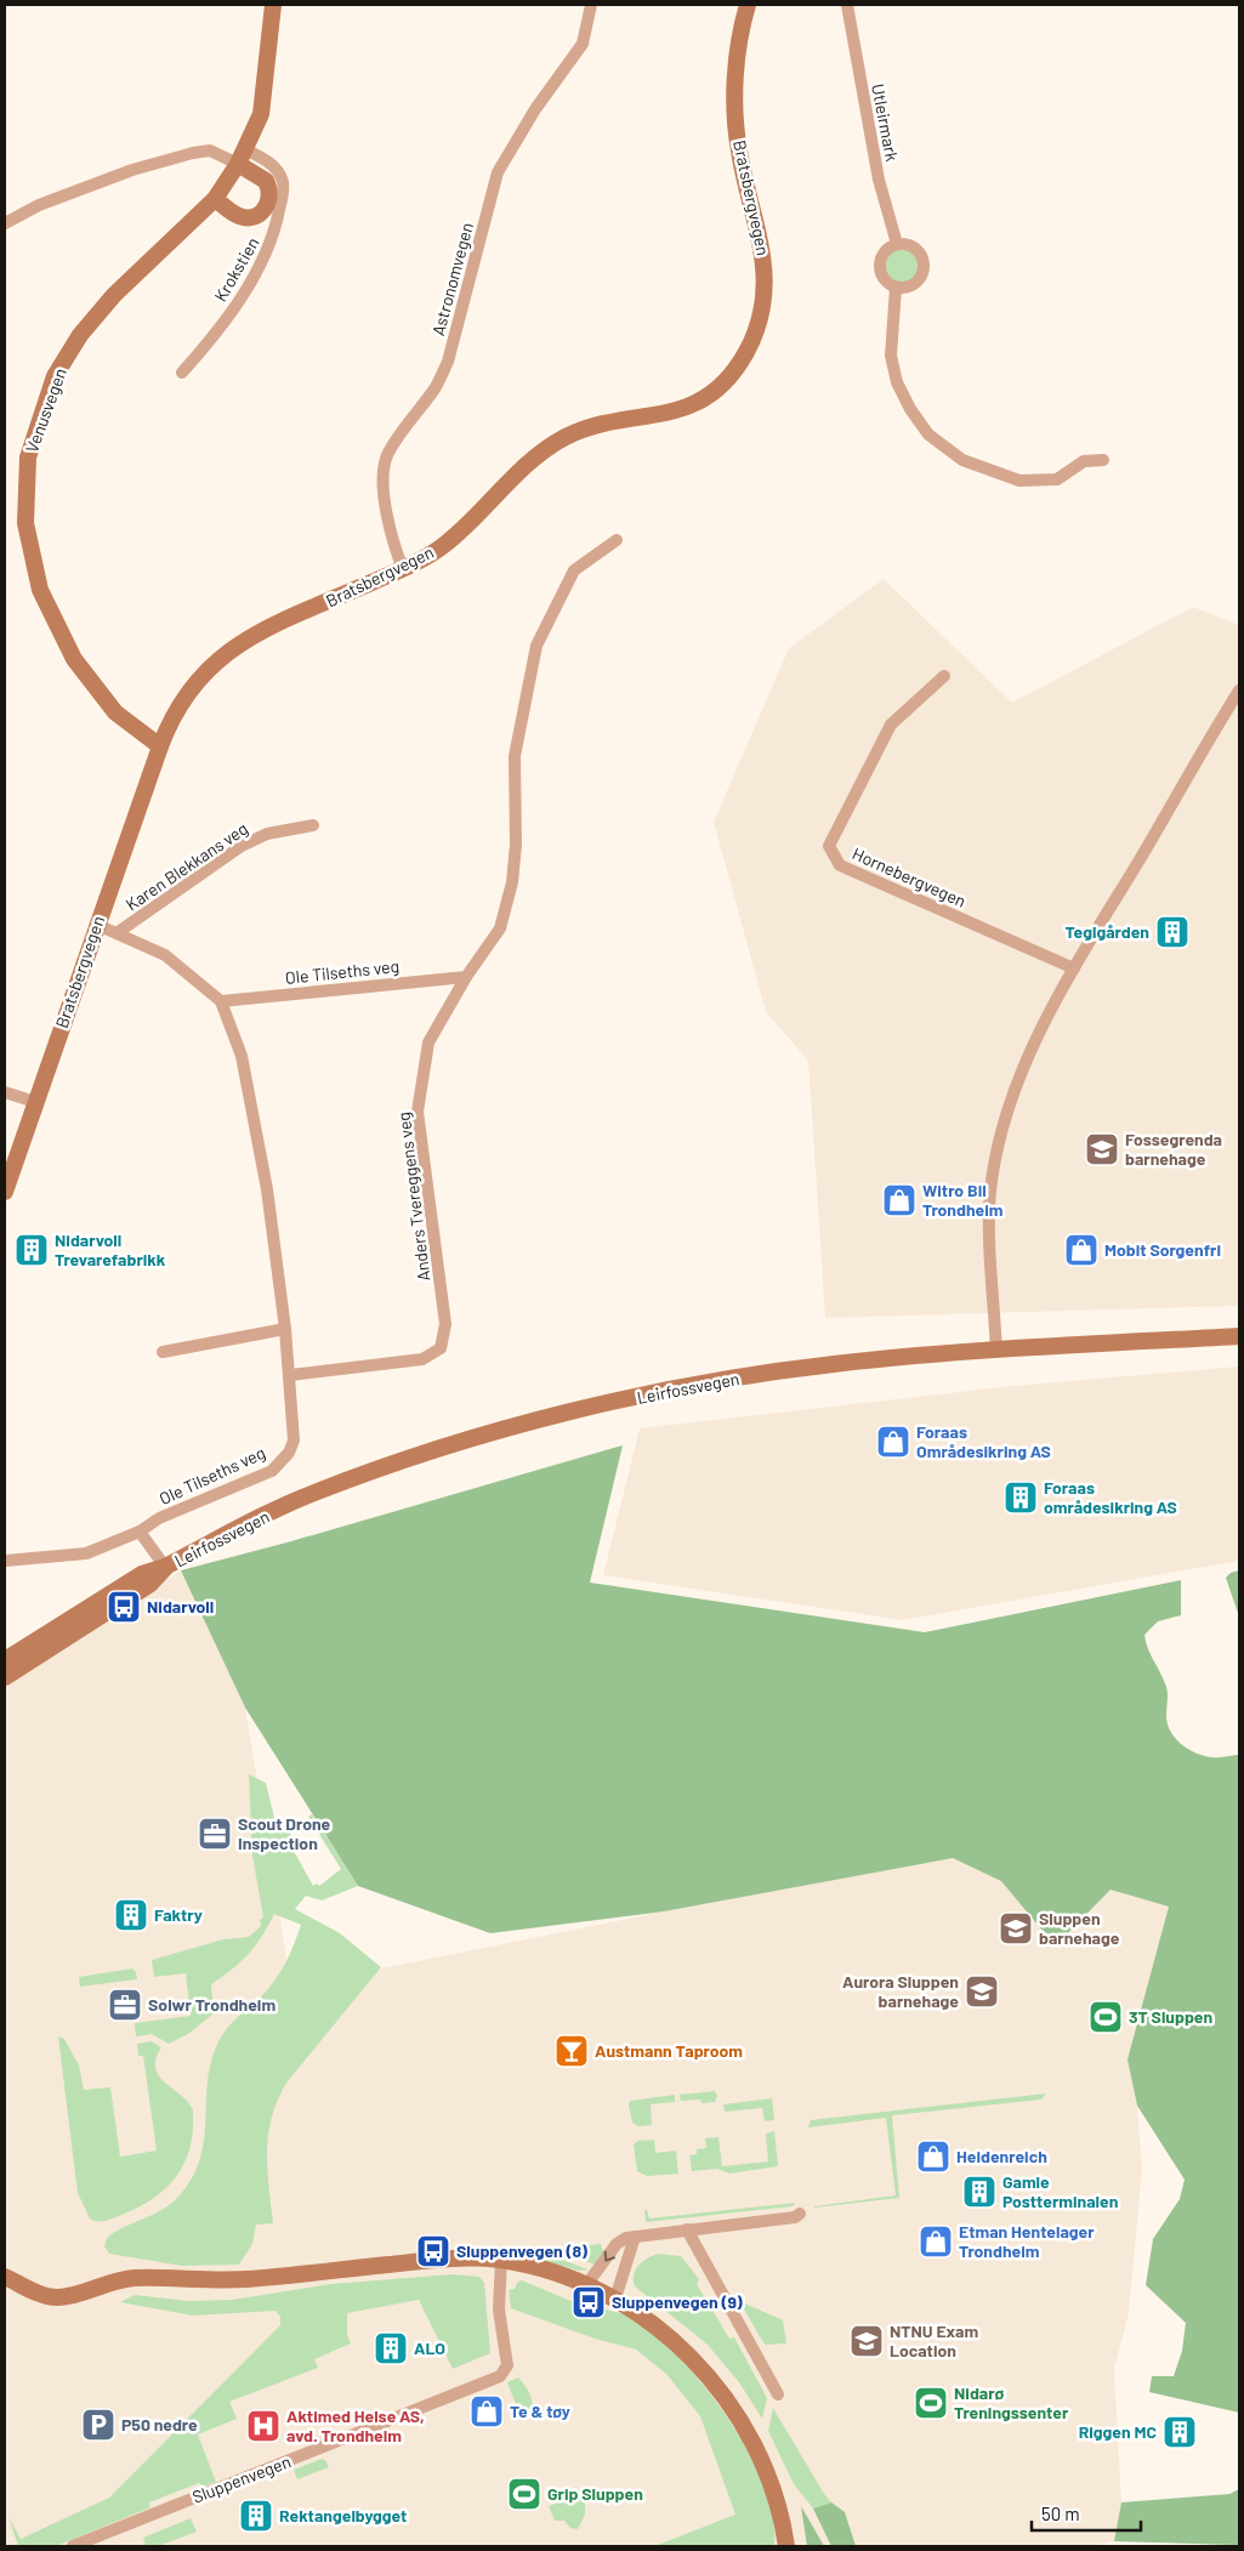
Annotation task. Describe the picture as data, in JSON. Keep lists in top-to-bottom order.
{
  "streets": {
    "street": [
      "Utleirmark",
      "Bratsbergvegen",
      "Krokstien",
      "Astronomvegen",
      "Venusvegen",
      "Karen Blekkans veg",
      "Hornebergvegen",
      "Ole Tilseths veg",
      "Anders Tvereggens veg",
      "Leirfossvegen",
      "Sluppenvegen"
    ]
  },
  "crossings": [
    ["Bratsbergvegen", "Astronomvegen"],
    ["Bratsbergvegen", "Venusvegen"],
    ["Bratsbergvegen", "Ole Tilseths veg"],
    ["Krokstien", "Venusvegen"],
    ["Karen Blekkans veg", "Ole Tilseths veg"],
    ["Ole Tilseths veg", "Anders Tvereggens veg"]
  ],
  "places": {
    "building": [
      "Teglgården",
      "Nidarvoll Trevarefabrikk",
      "Foraas områdesikring AS",
      "Faktry",
      "Gamle Postterminalen",
      "ALO",
      "Riggen MC",
      "Rektangelbygget"
    ],
    "school or university": [
      "Fossegrenda barnehage",
      "Sluppen barnehage",
      "Aurora Sluppen barnehage",
      "NTNU Exam Location"
    ],
    "shop": [
      "Witro Bil Trondheim",
      "Mobit Sorgenfri",
      "Foraas Områdesikring AS",
      "Heidenreich",
      "Etman Hentelager Trondheim",
      "Te & tøy"
    ],
    "bus stop": ["Nidarvoll", "Sluppenvegen (8)", "Sluppenvegen (9)"],
    "office": ["Scout Drone Inspection", "Solwr Trondheim"],
    "sports": ["3T Sluppen", "Nidarø Treningssenter", "Grip Sluppen"],
    "bar": ["Austmann Taproom"],
    "parking": ["P50 nedre"],
    "hospital": ["Aktimed Helse AS, avd. Trondheim"]
  },
  "scale_bar": "50 m"
}
